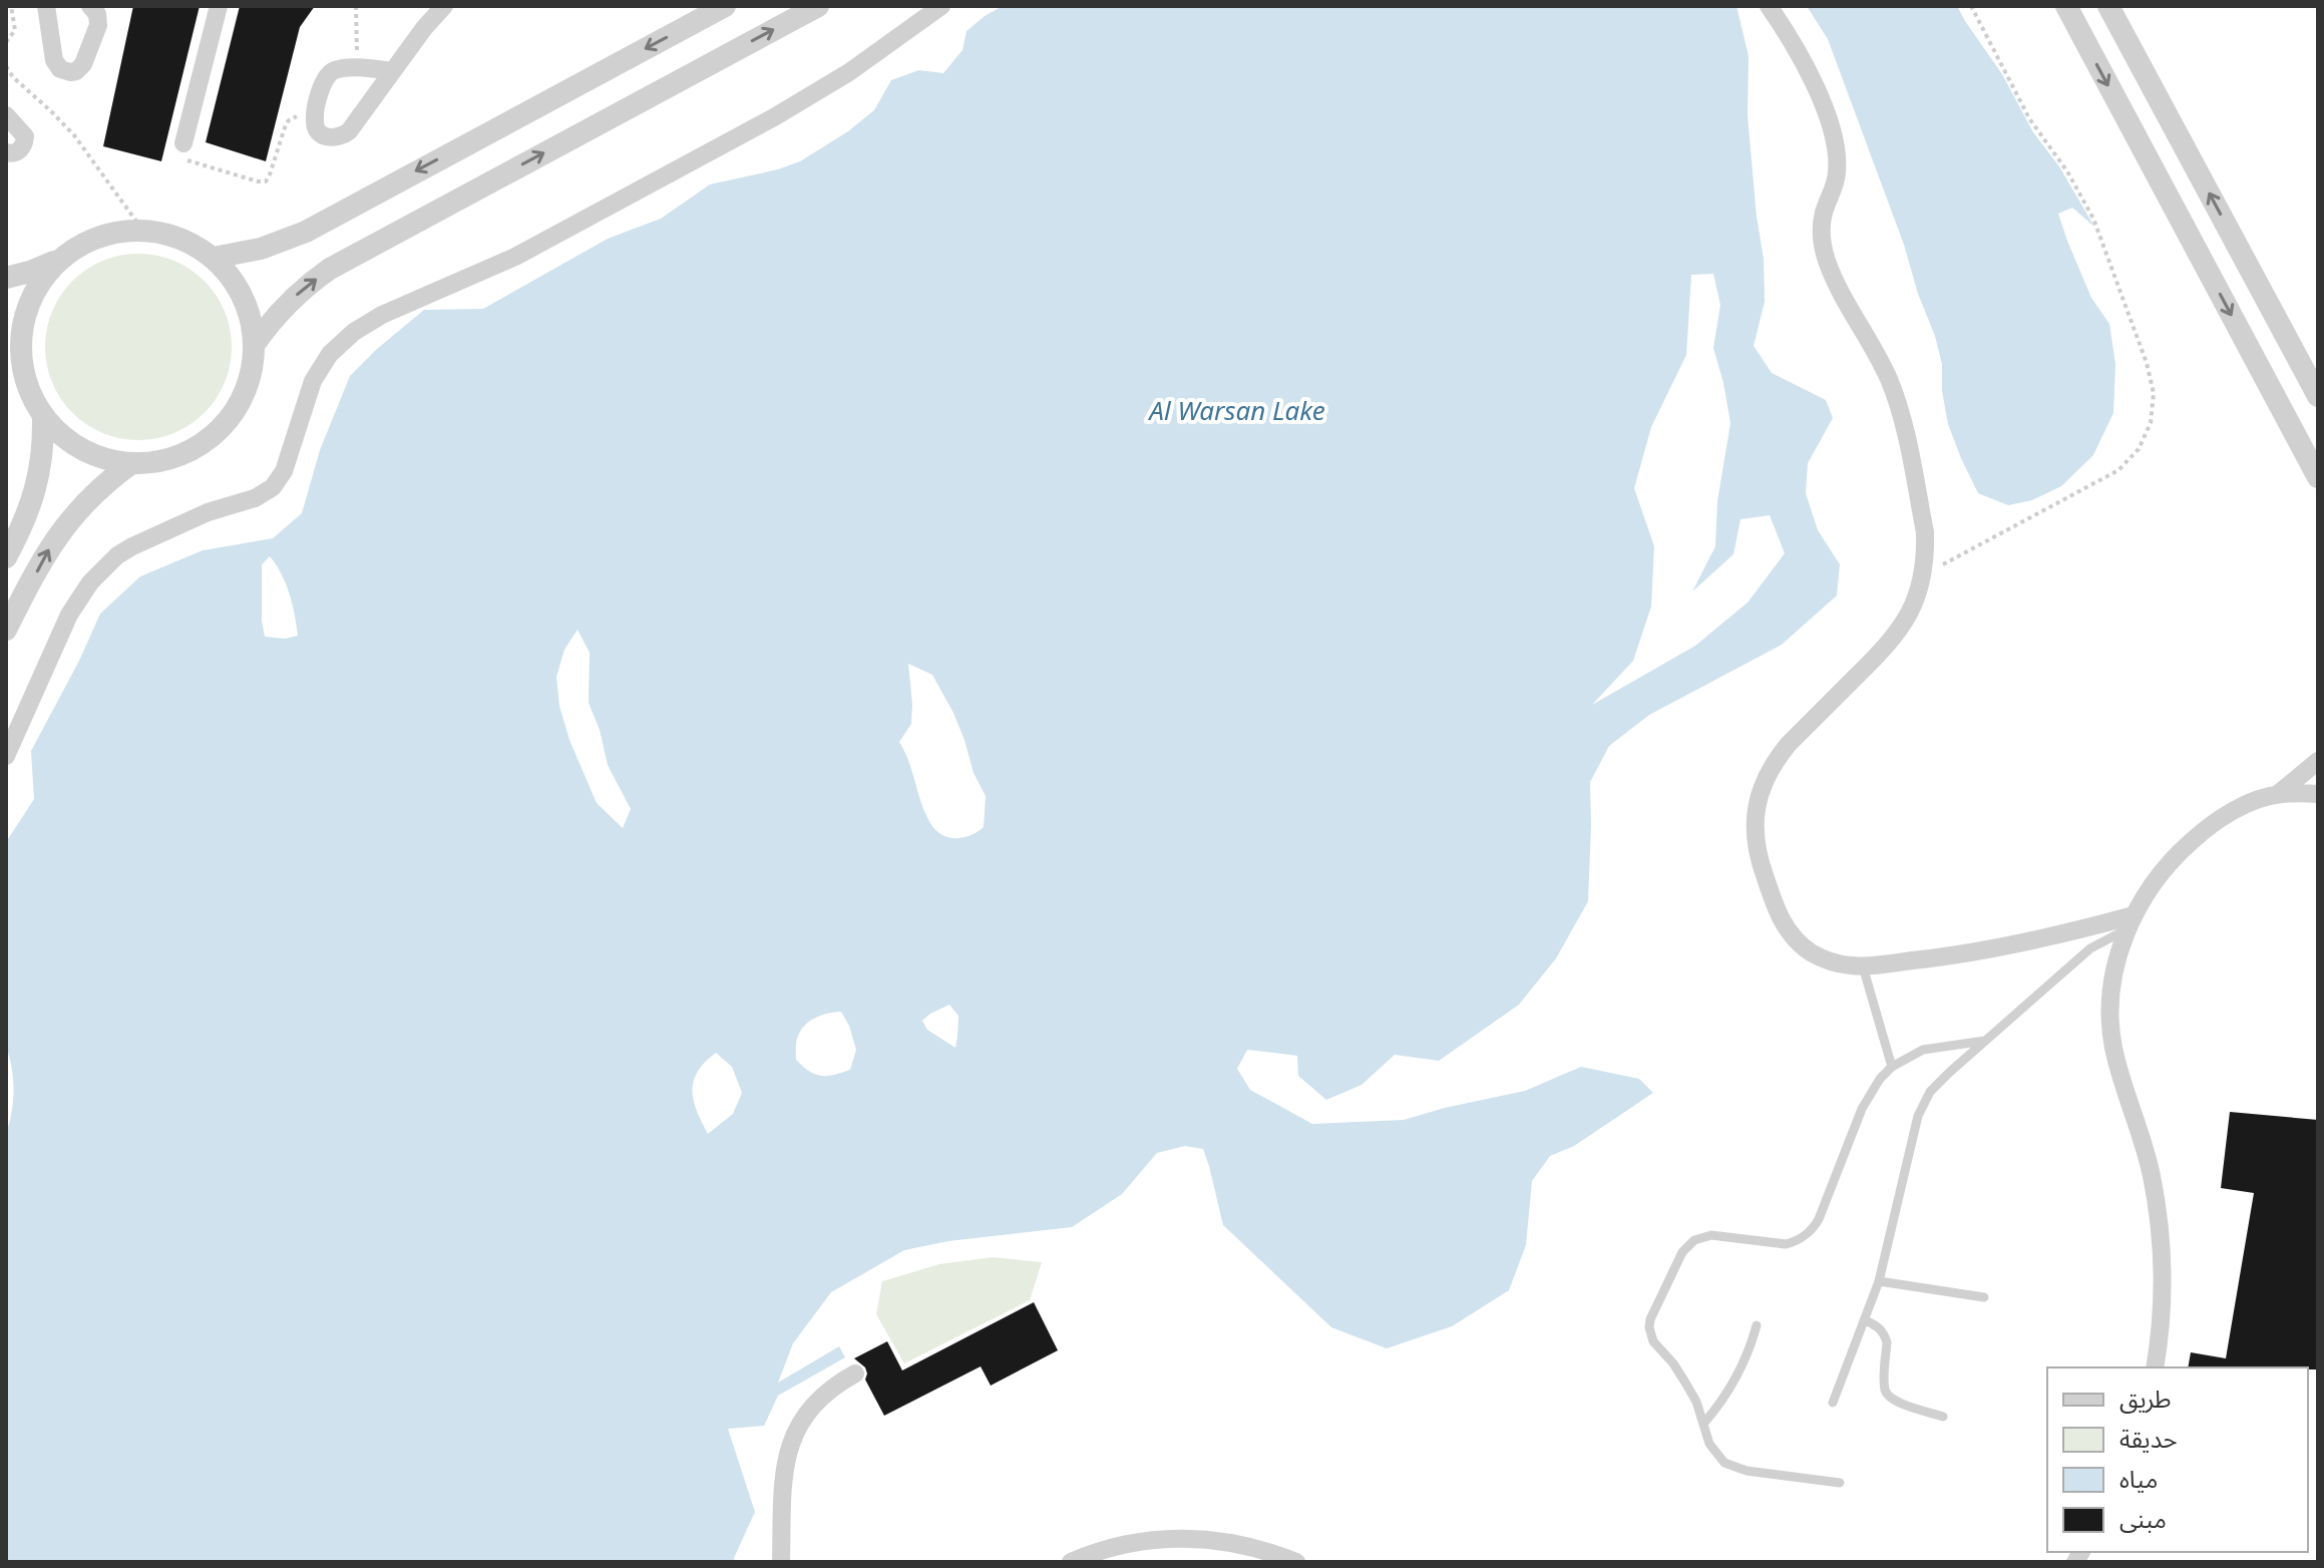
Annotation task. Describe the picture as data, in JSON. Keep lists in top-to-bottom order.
{
  "water": ["Al Warsan Lake"],
  "legend": [
    "طريق",
    "حديقة",
    "مياه",
    "مبنى"
  ]
}
